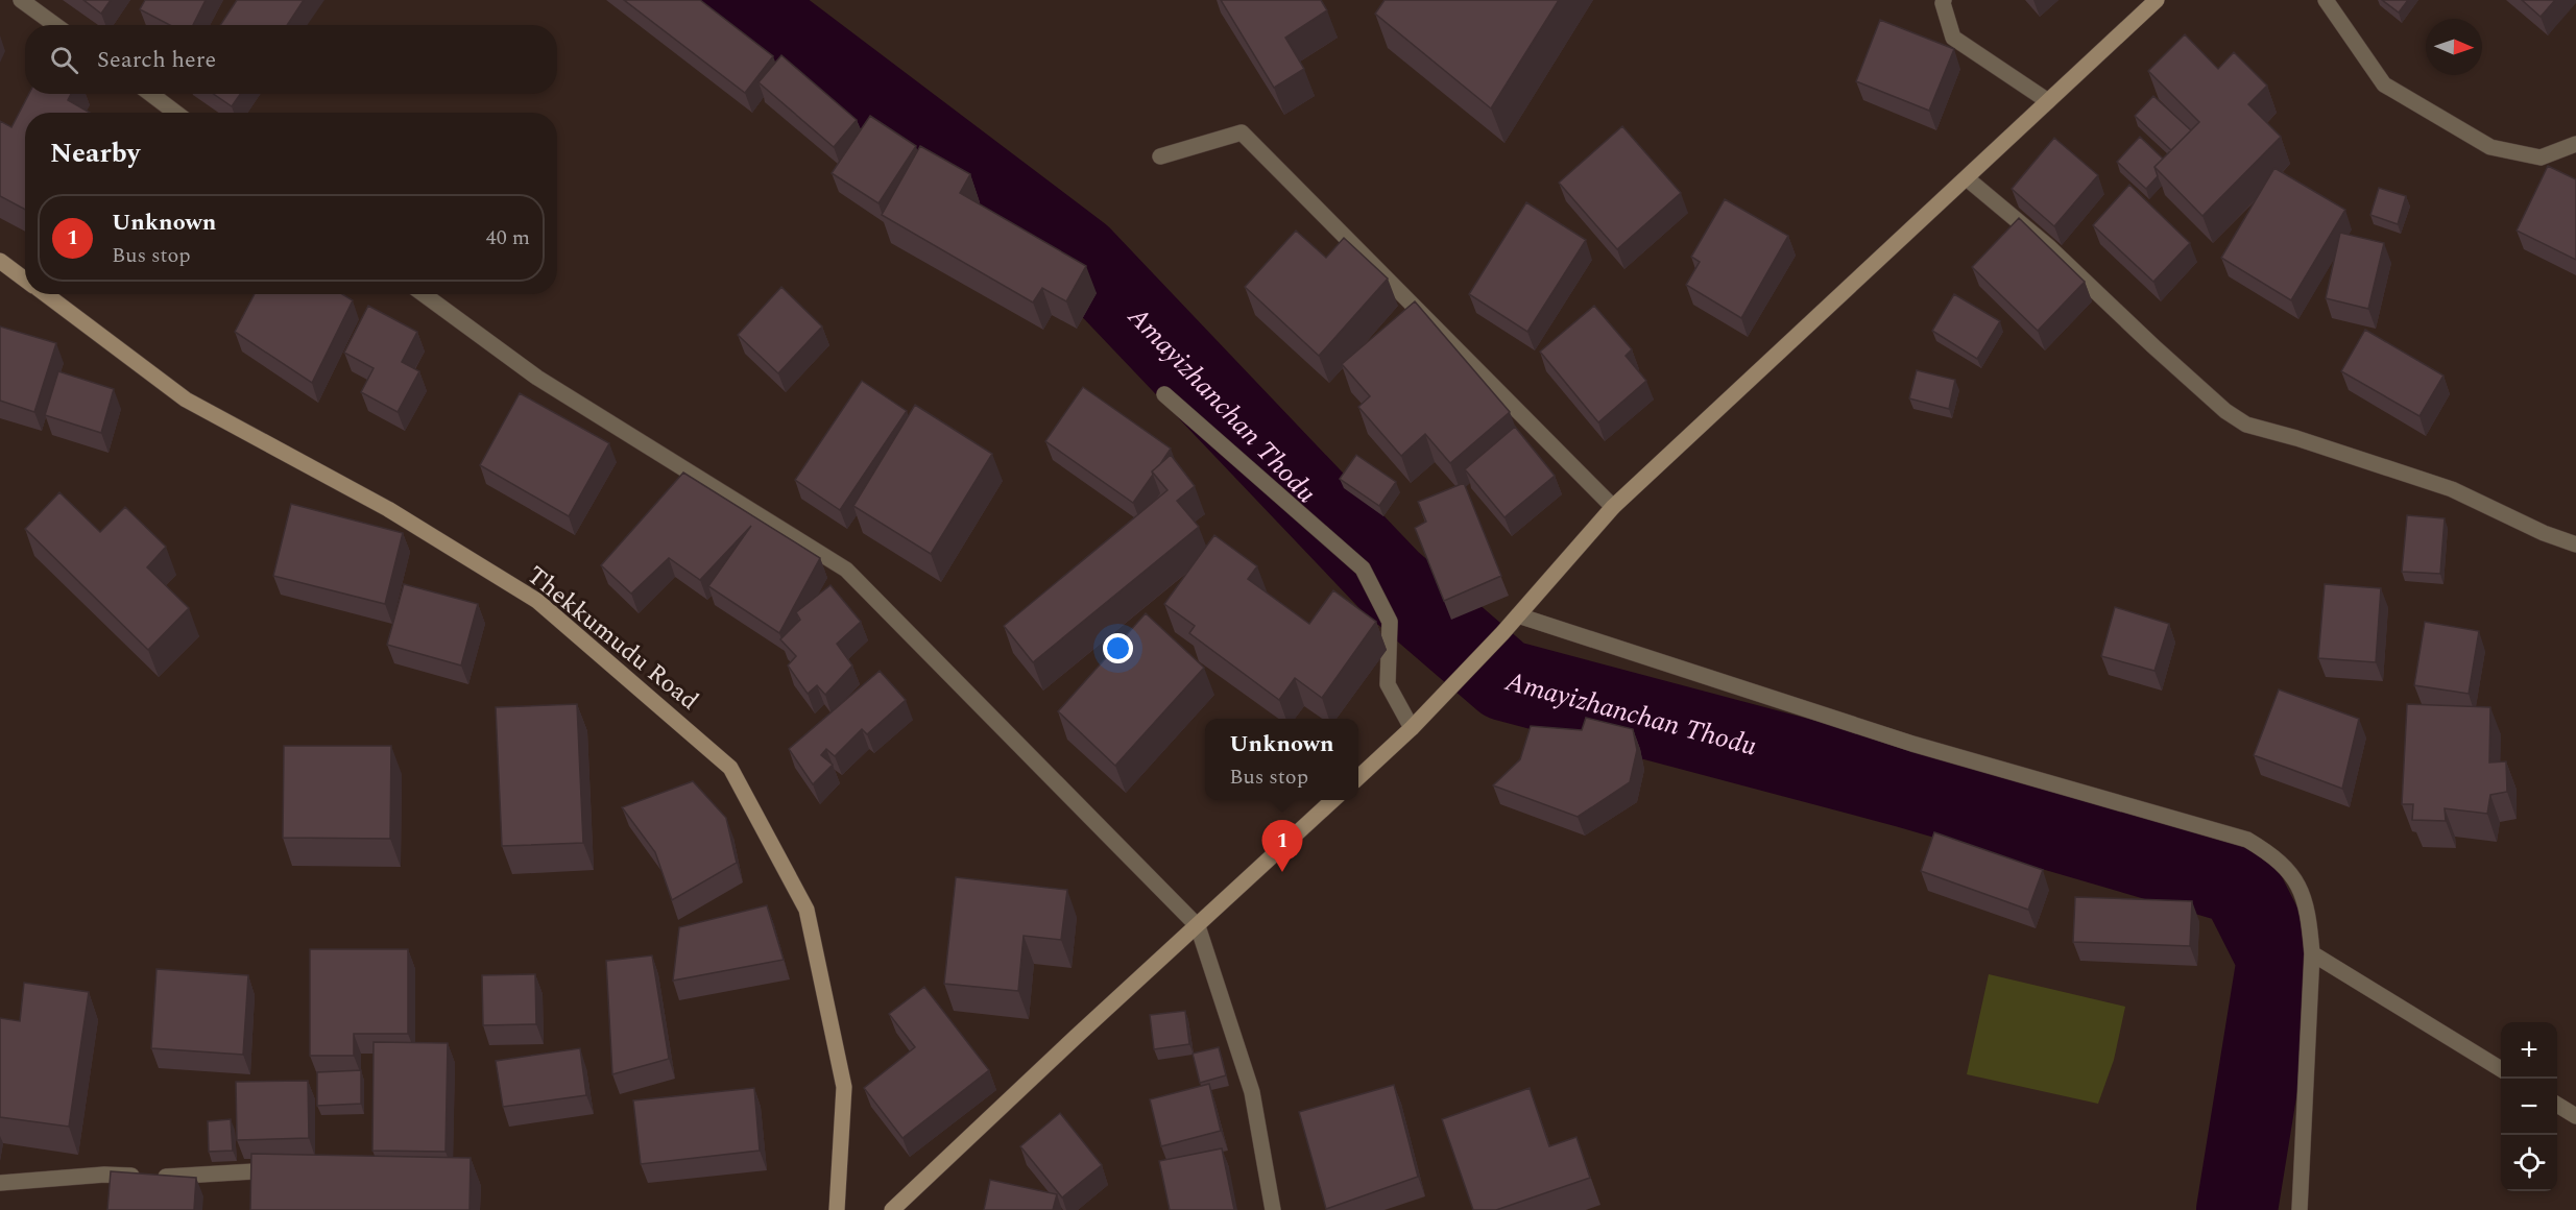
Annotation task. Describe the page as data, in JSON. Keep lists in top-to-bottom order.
{
  "streets": {
    "main road": ["Thekkumudu Road"]
  },
  "water": ["Amayizhanchan Thodu"],
  "north": "right",
  "page": {
    "search": "Search here",
    "heading": "Nearby",
    "list": [
      {
        "mark": "1",
        "name": "Unknown",
        "note": "Bus stop",
        "value": "40 m"
      }
    ],
    "popup": ["Unknown", "Bus stop"],
    "pins": "1",
    "map_buttons": ["+", "−"]
  }
}
